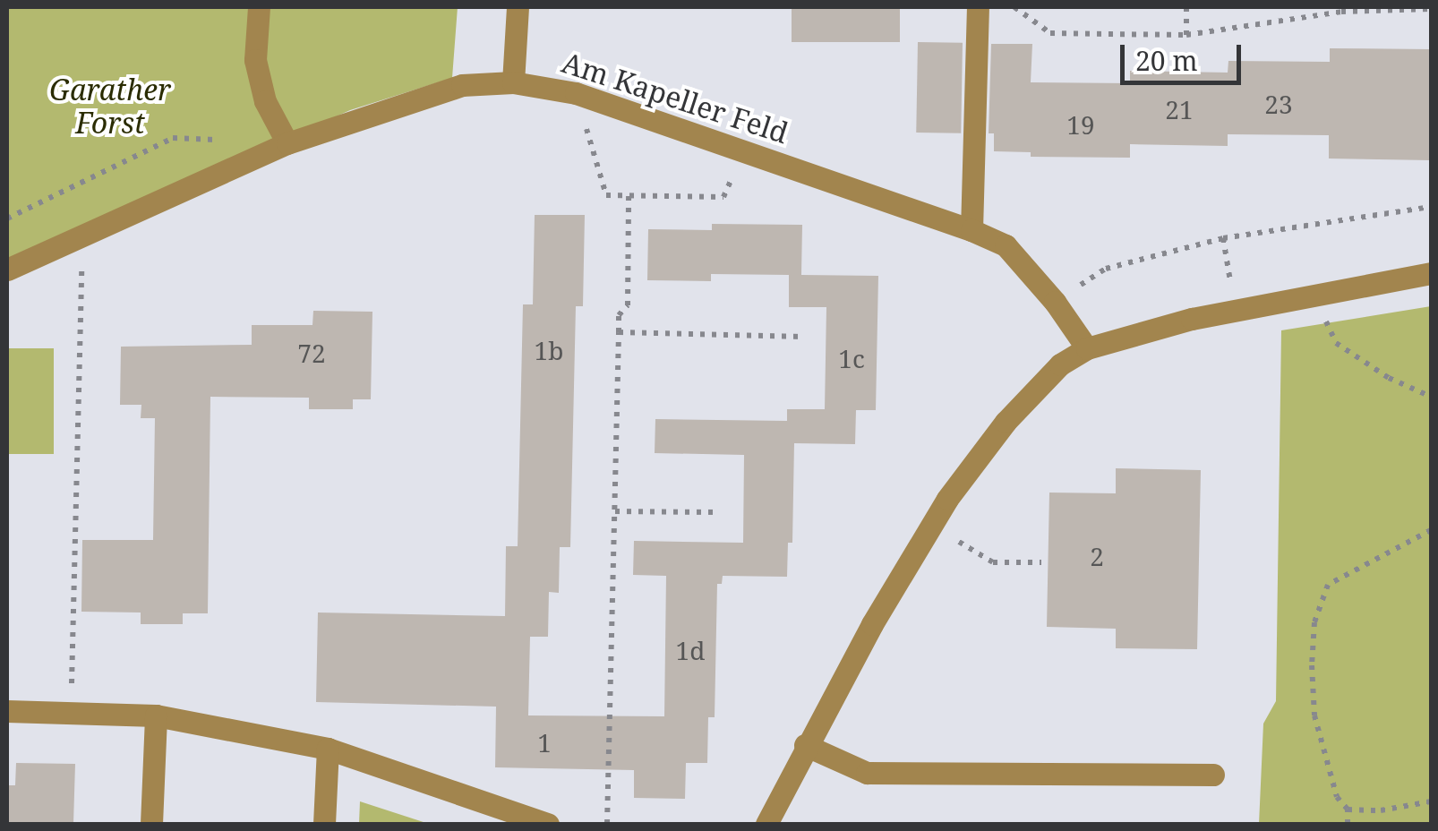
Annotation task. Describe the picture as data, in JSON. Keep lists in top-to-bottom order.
{
  "streets": {
    "street": ["Am Kapeller Feld"]
  },
  "parks": ["Garather Forst"],
  "house_numbers": [
    "23",
    "21",
    "19",
    "1b",
    "72",
    "1c",
    "2",
    "1d",
    "1"
  ],
  "scale_bar": "20 m"
}
